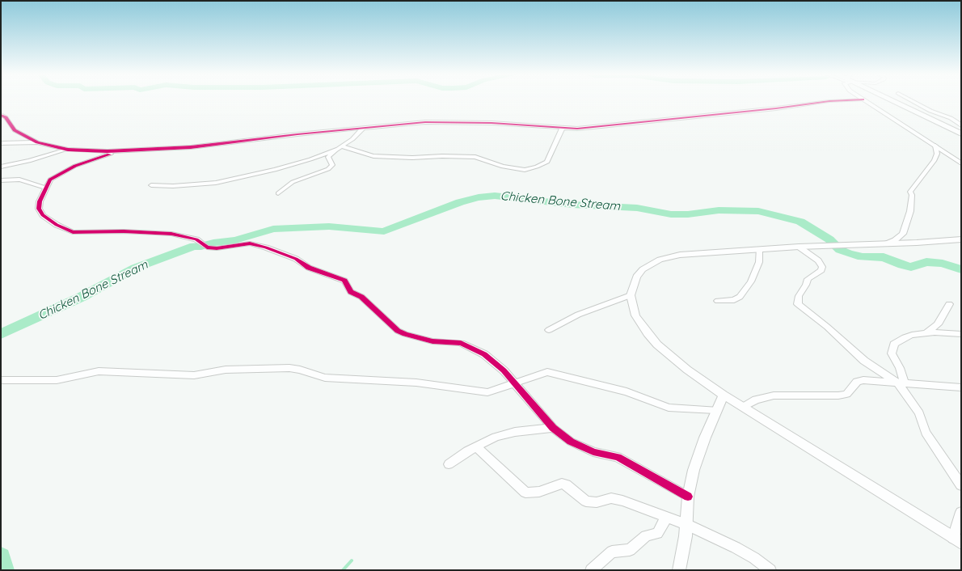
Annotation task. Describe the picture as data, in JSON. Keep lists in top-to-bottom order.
{
  "water": ["Chicken Bone Stream"]
}
